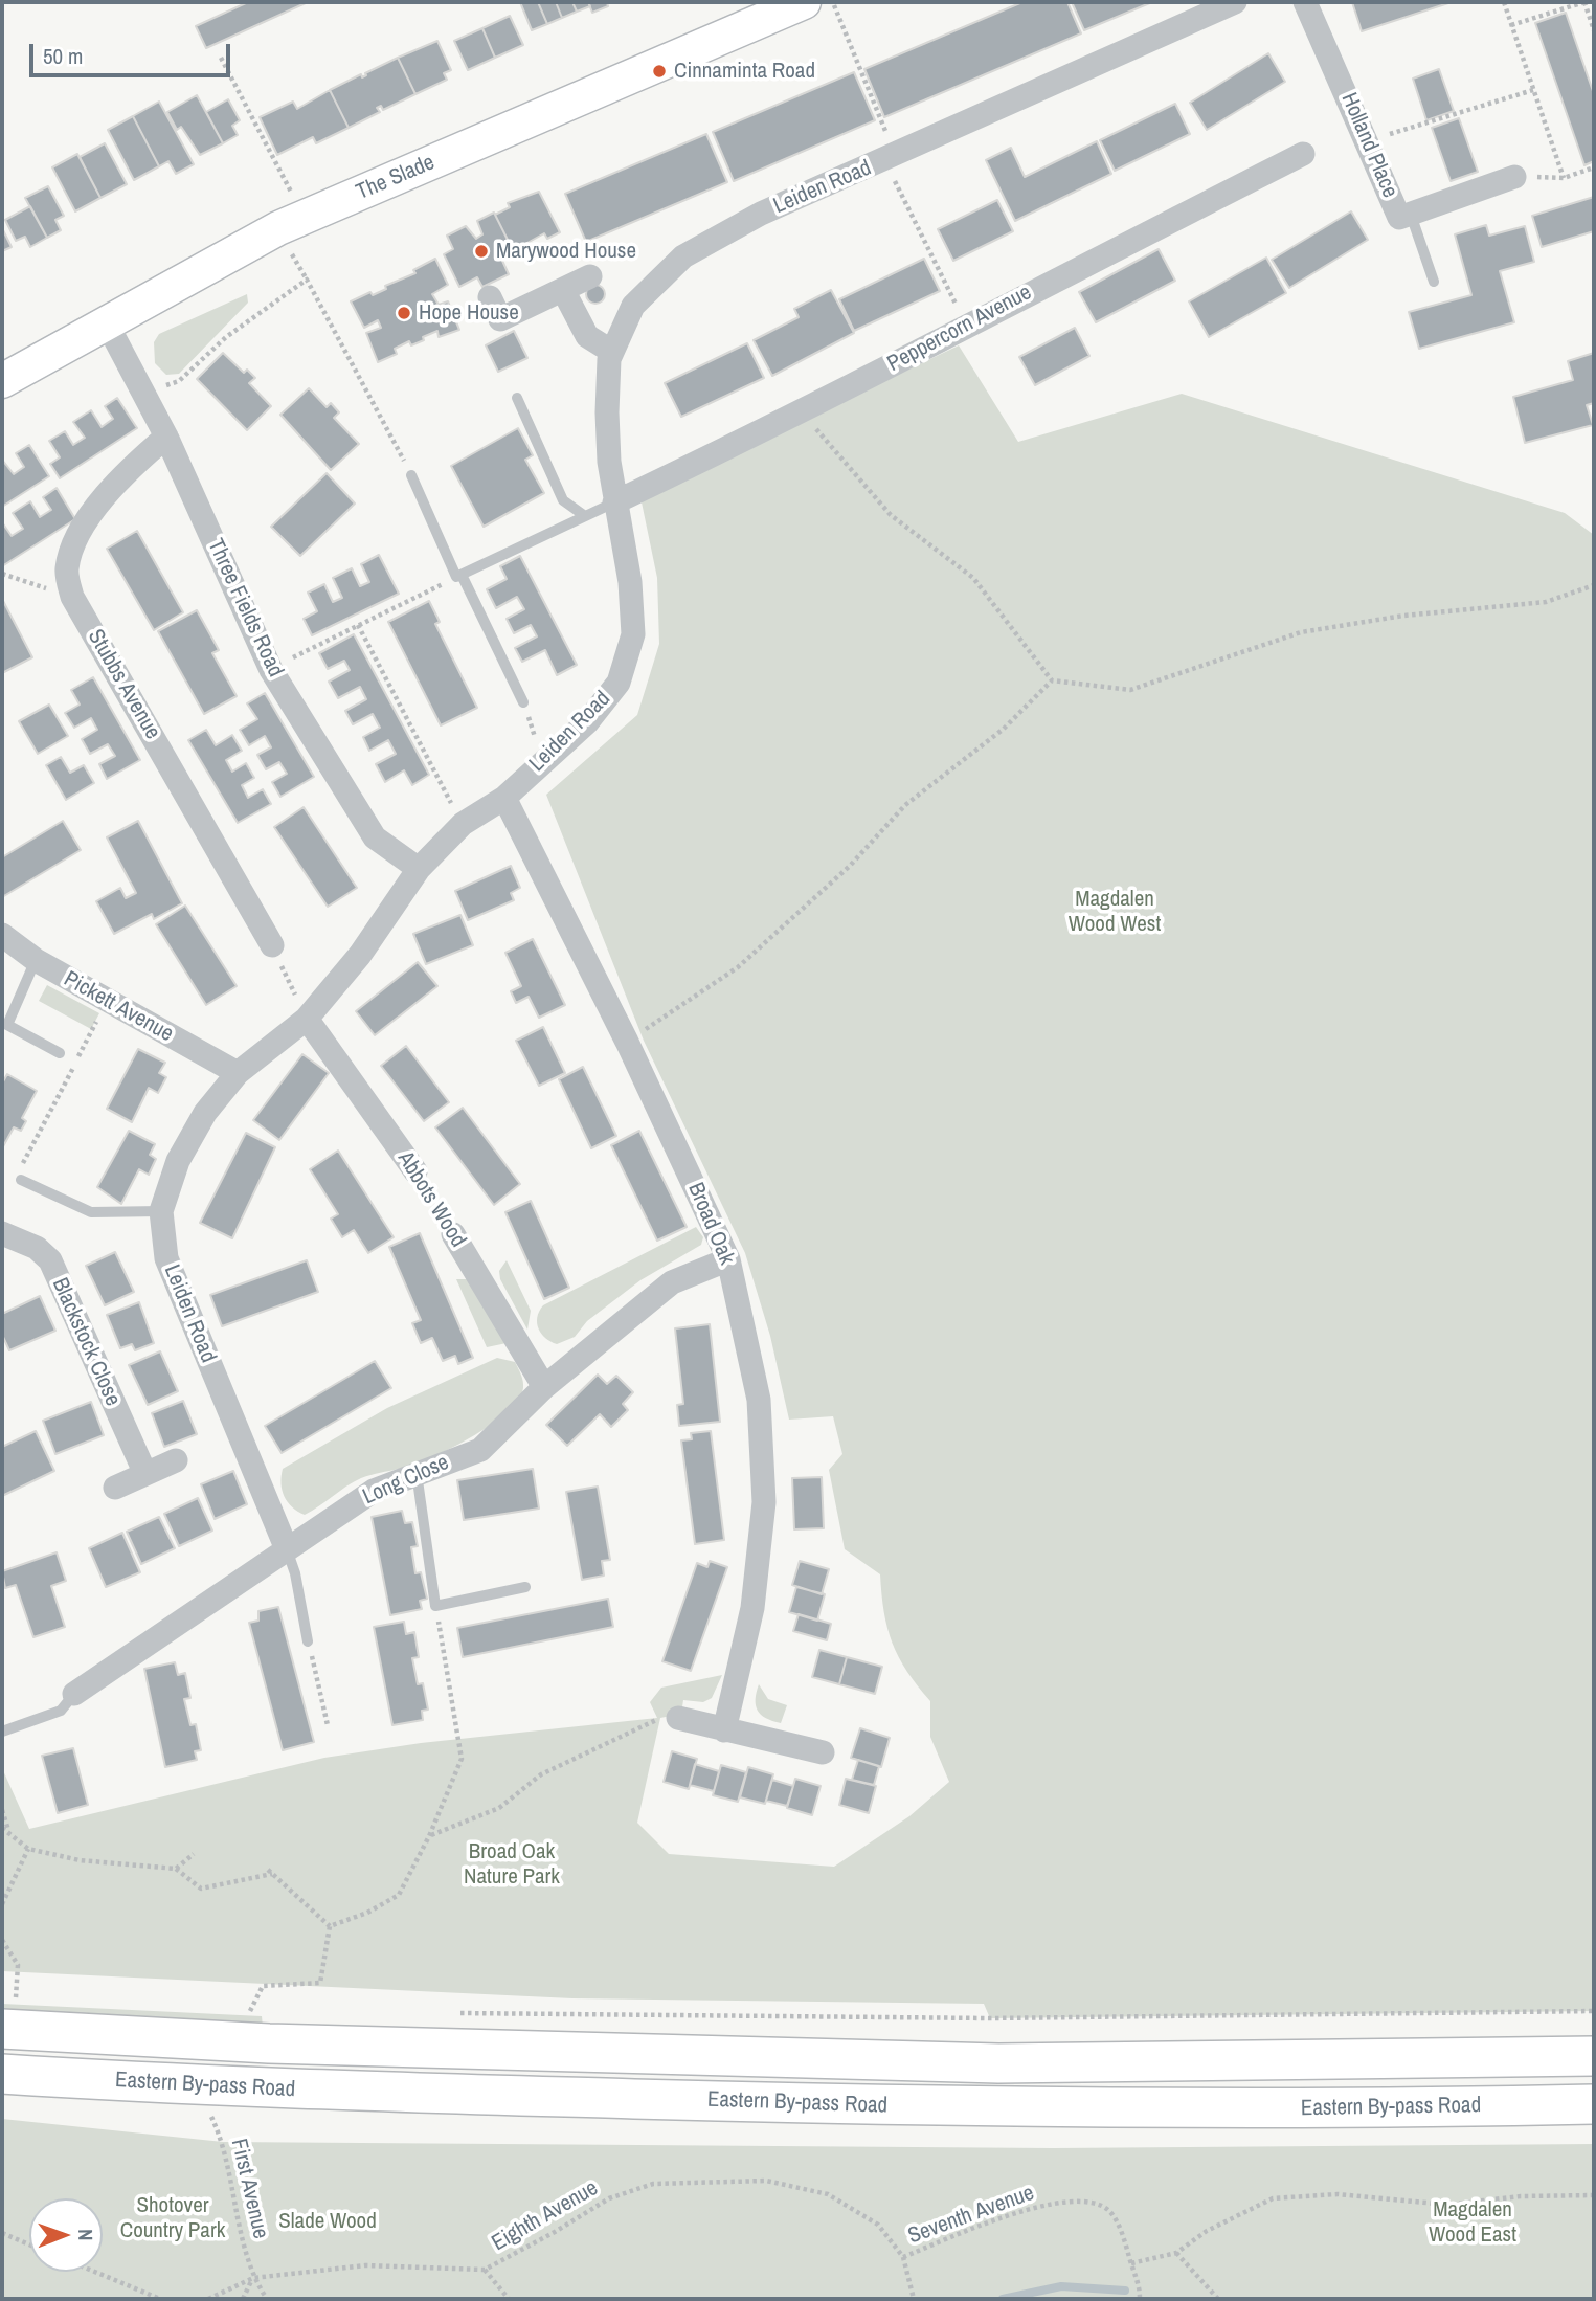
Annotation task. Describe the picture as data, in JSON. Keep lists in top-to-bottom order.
{
  "streets": {
    "highway": ["Eastern By-pass Road"],
    "main road": ["The Slade"],
    "street": [
      "Holland Place",
      "Leiden Road",
      "Peppercorn Avenue",
      "Three Fields Road",
      "Stubbs Avenue",
      "Pickett Avenue",
      "Abbots Wood",
      "Broad Oak",
      "Blackstock Close",
      "Long Close"
    ],
    "path": ["First Avenue", "Seventh Avenue", "Eighth Avenue"]
  },
  "crossings": [
    ["The Slade", "Three Fields Road"],
    ["Leiden Road", "Peppercorn Avenue"],
    ["Leiden Road", "Three Fields Road"],
    ["Leiden Road", "Pickett Avenue"],
    ["Leiden Road", "Abbots Wood"],
    ["Leiden Road", "Broad Oak"],
    ["Leiden Road", "Long Close"],
    ["Three Fields Road", "Stubbs Avenue"],
    ["Abbots Wood", "Long Close"],
    ["Broad Oak", "Long Close"],
    ["Eastern By-pass Road", "First Avenue"],
    ["First Avenue", "Eighth Avenue"],
    ["Seventh Avenue", "Eighth Avenue"]
  ],
  "parks": [
    "Magdalen Wood West",
    "Broad Oak Nature Park",
    "Shotover Country Park",
    "Magdalen Wood East",
    "Slade Wood"
  ],
  "places": ["Cinnaminta Road", "Marywood House", "Hope House"],
  "scale_bar": "50 m",
  "north": "right"
}
